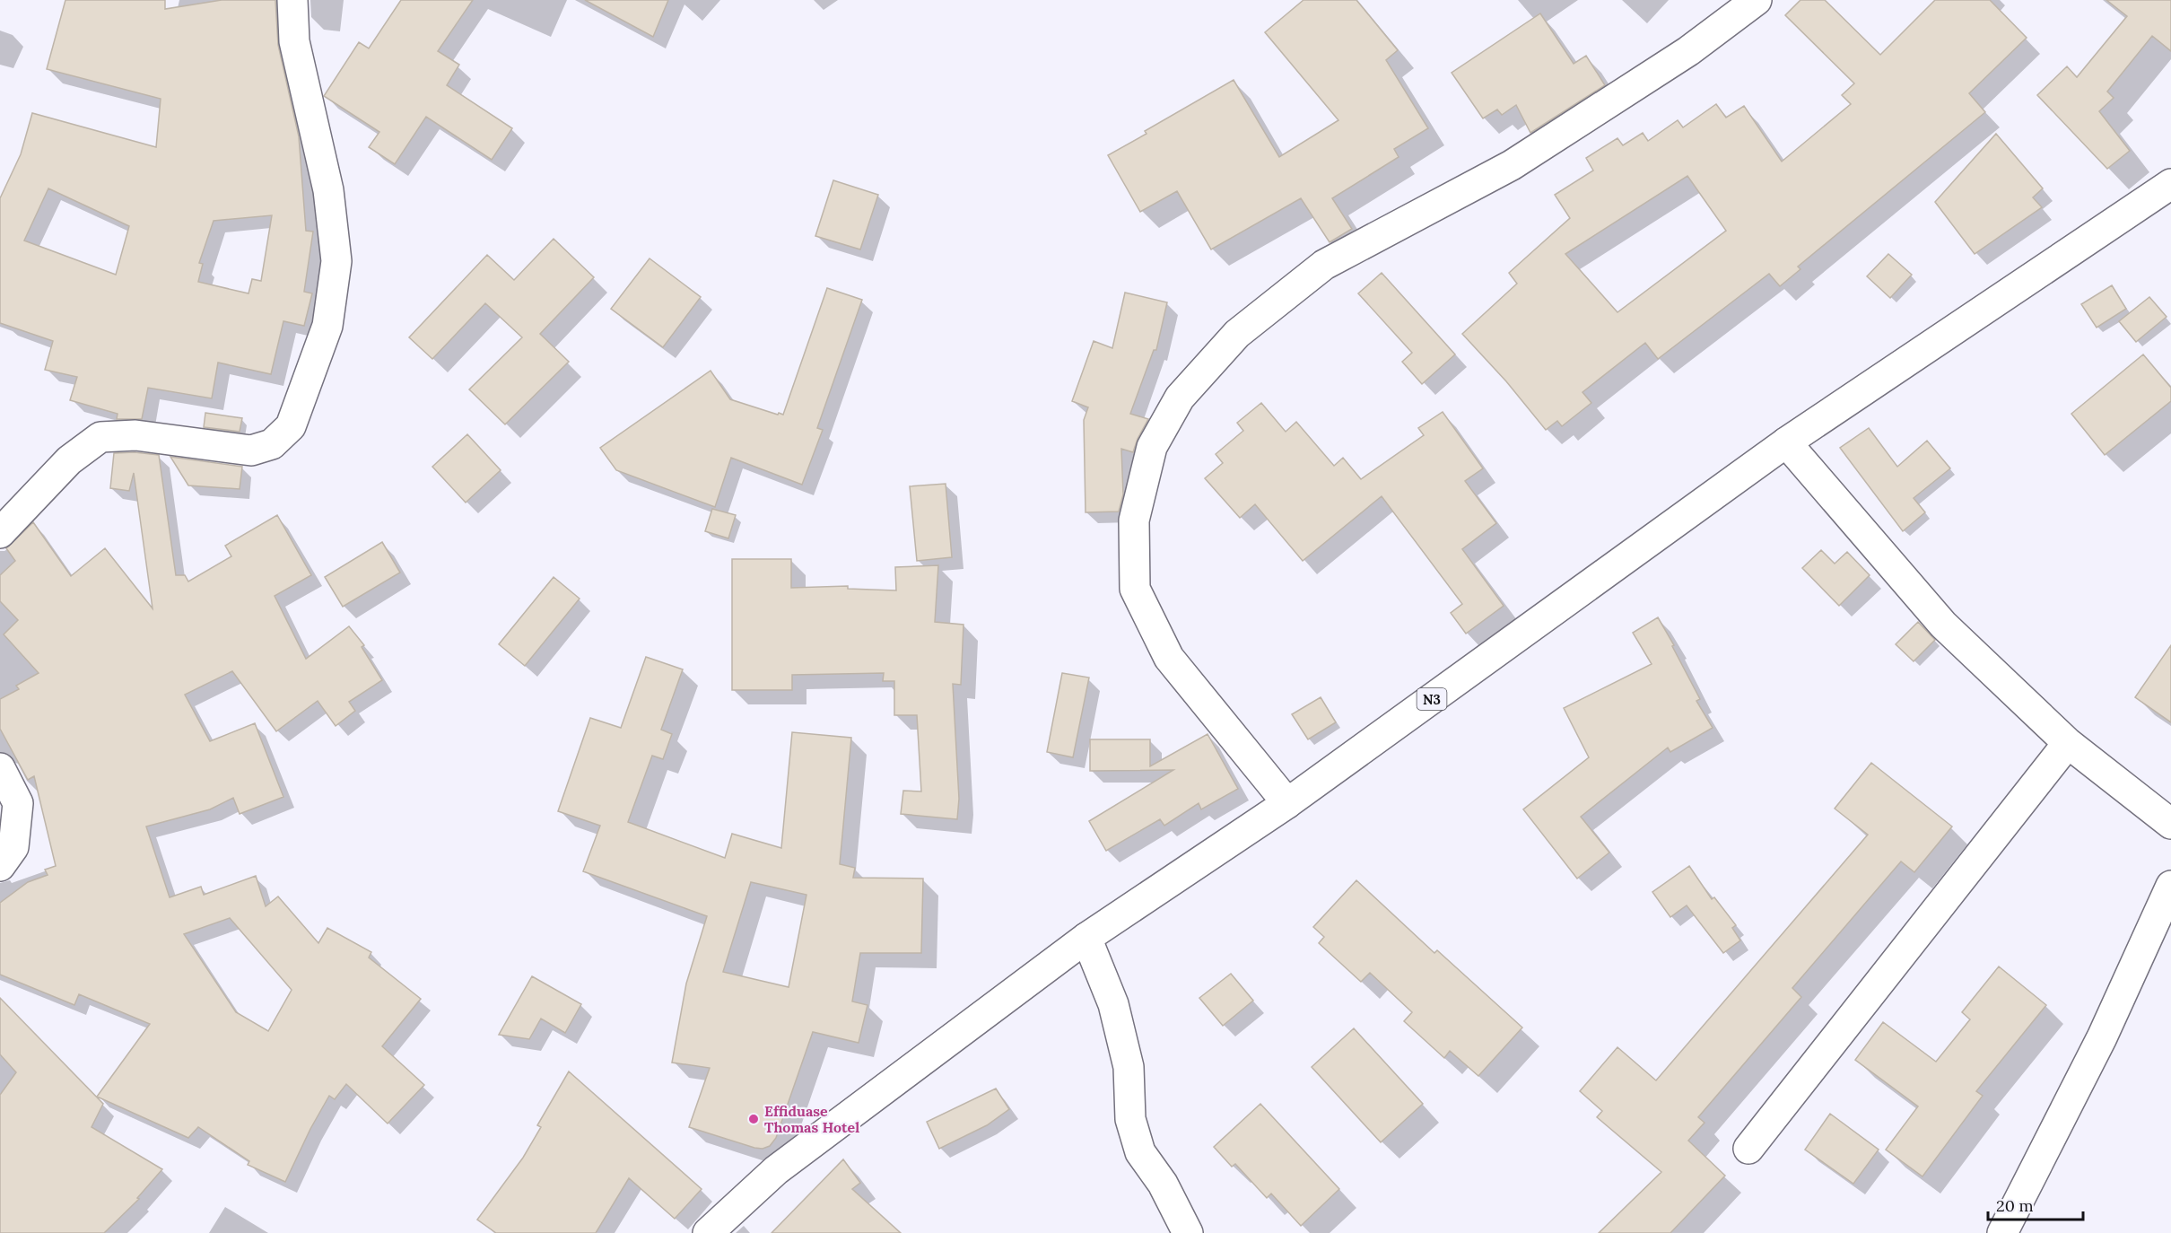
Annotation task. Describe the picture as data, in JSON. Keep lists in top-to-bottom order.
{
  "streets": {
    "street": ["N3"]
  },
  "places": ["Effiduase Thomas Hotel"],
  "scale_bar": "20 m"
}
